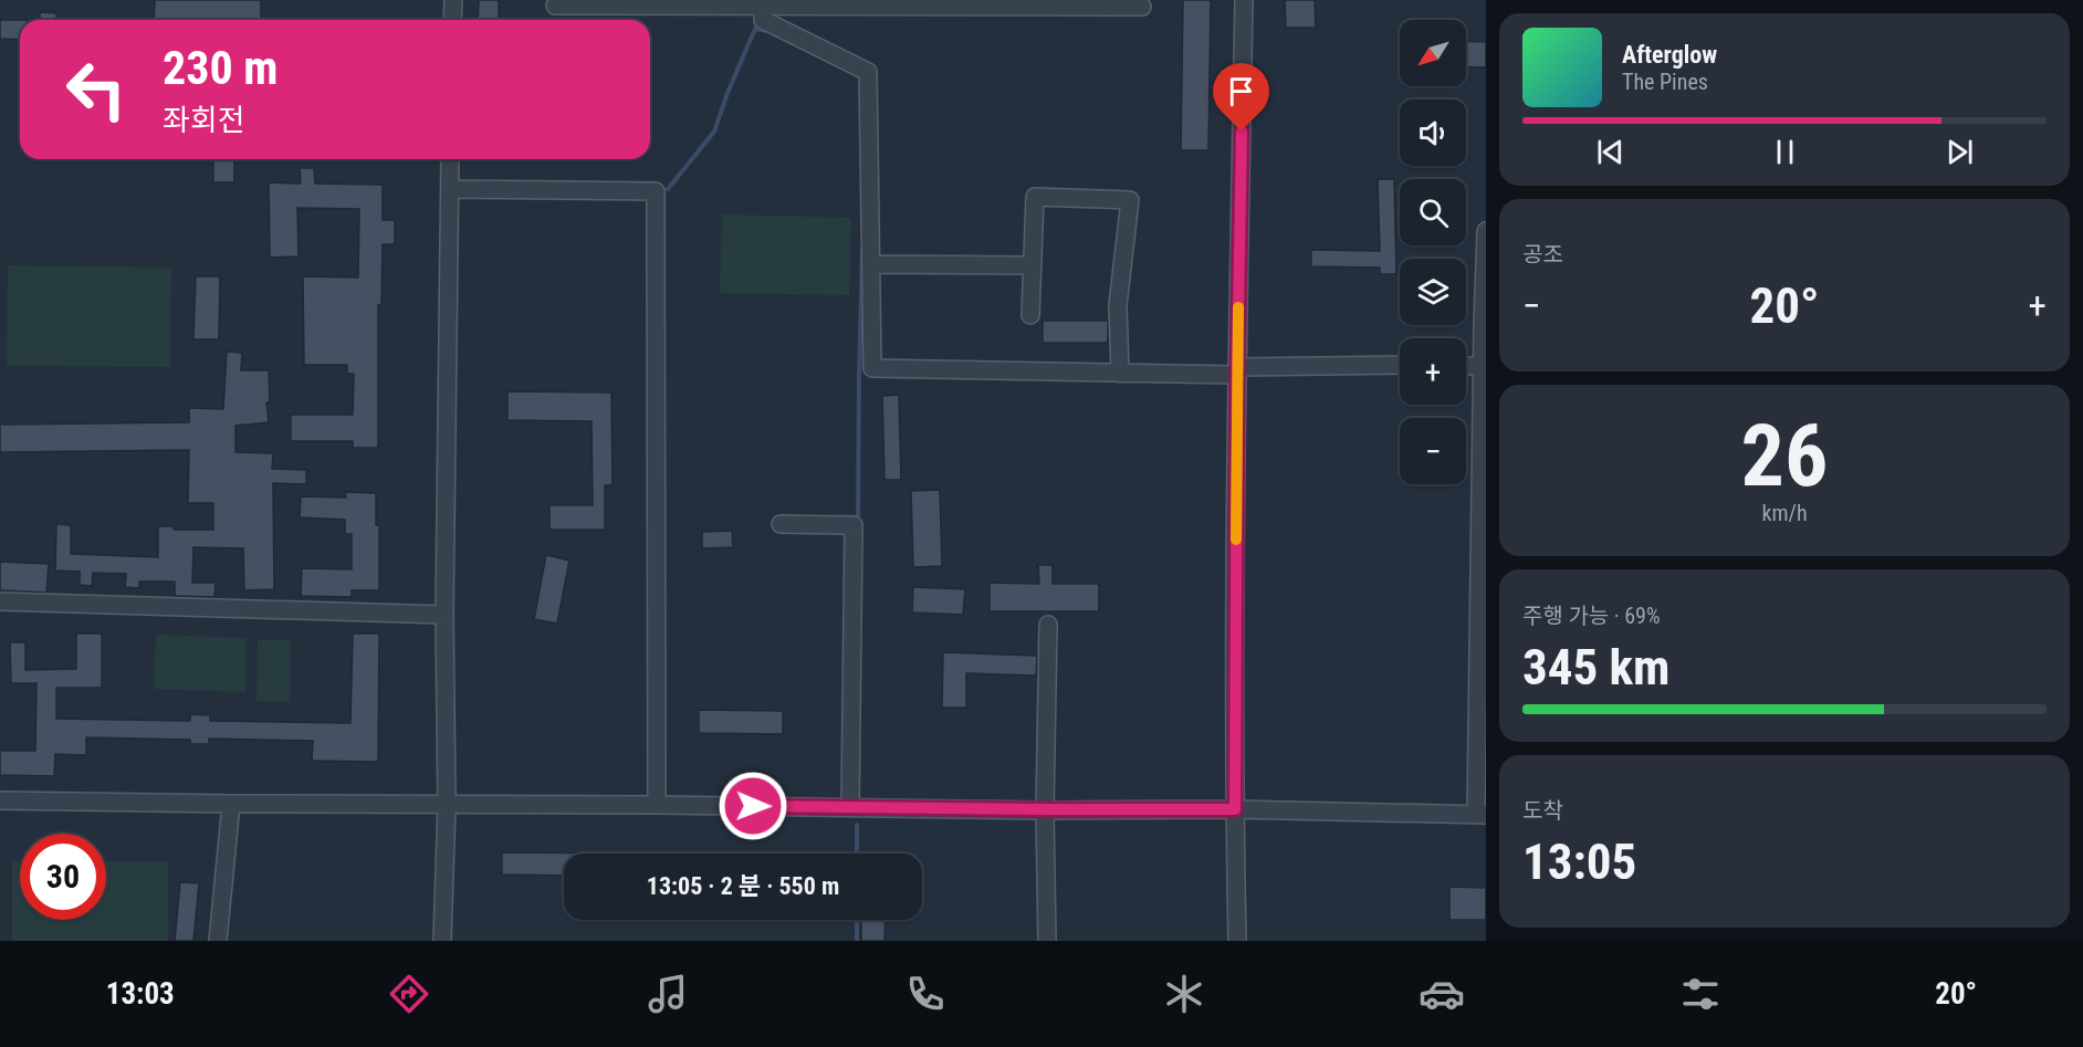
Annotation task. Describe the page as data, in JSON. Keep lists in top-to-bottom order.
{
  "north": "bottom left",
  "page": {
    "map_buttons": ["+", "−"],
    "turn": ["230 m", "좌회전"],
    "song": ["Afterglow", "The Pines"],
    "tile": [
      "공조",
      ["26", "km/h"],
      ["주행 가능 · 69%", "345 km"],
      ["도착", "13:05"]
    ],
    "heat": ["−", "20°", "+"],
    "limit": "30",
    "trip": "13:05 · 2 분 · 550 m",
    "tabs": ["13:03", "20°"]
  }
}
